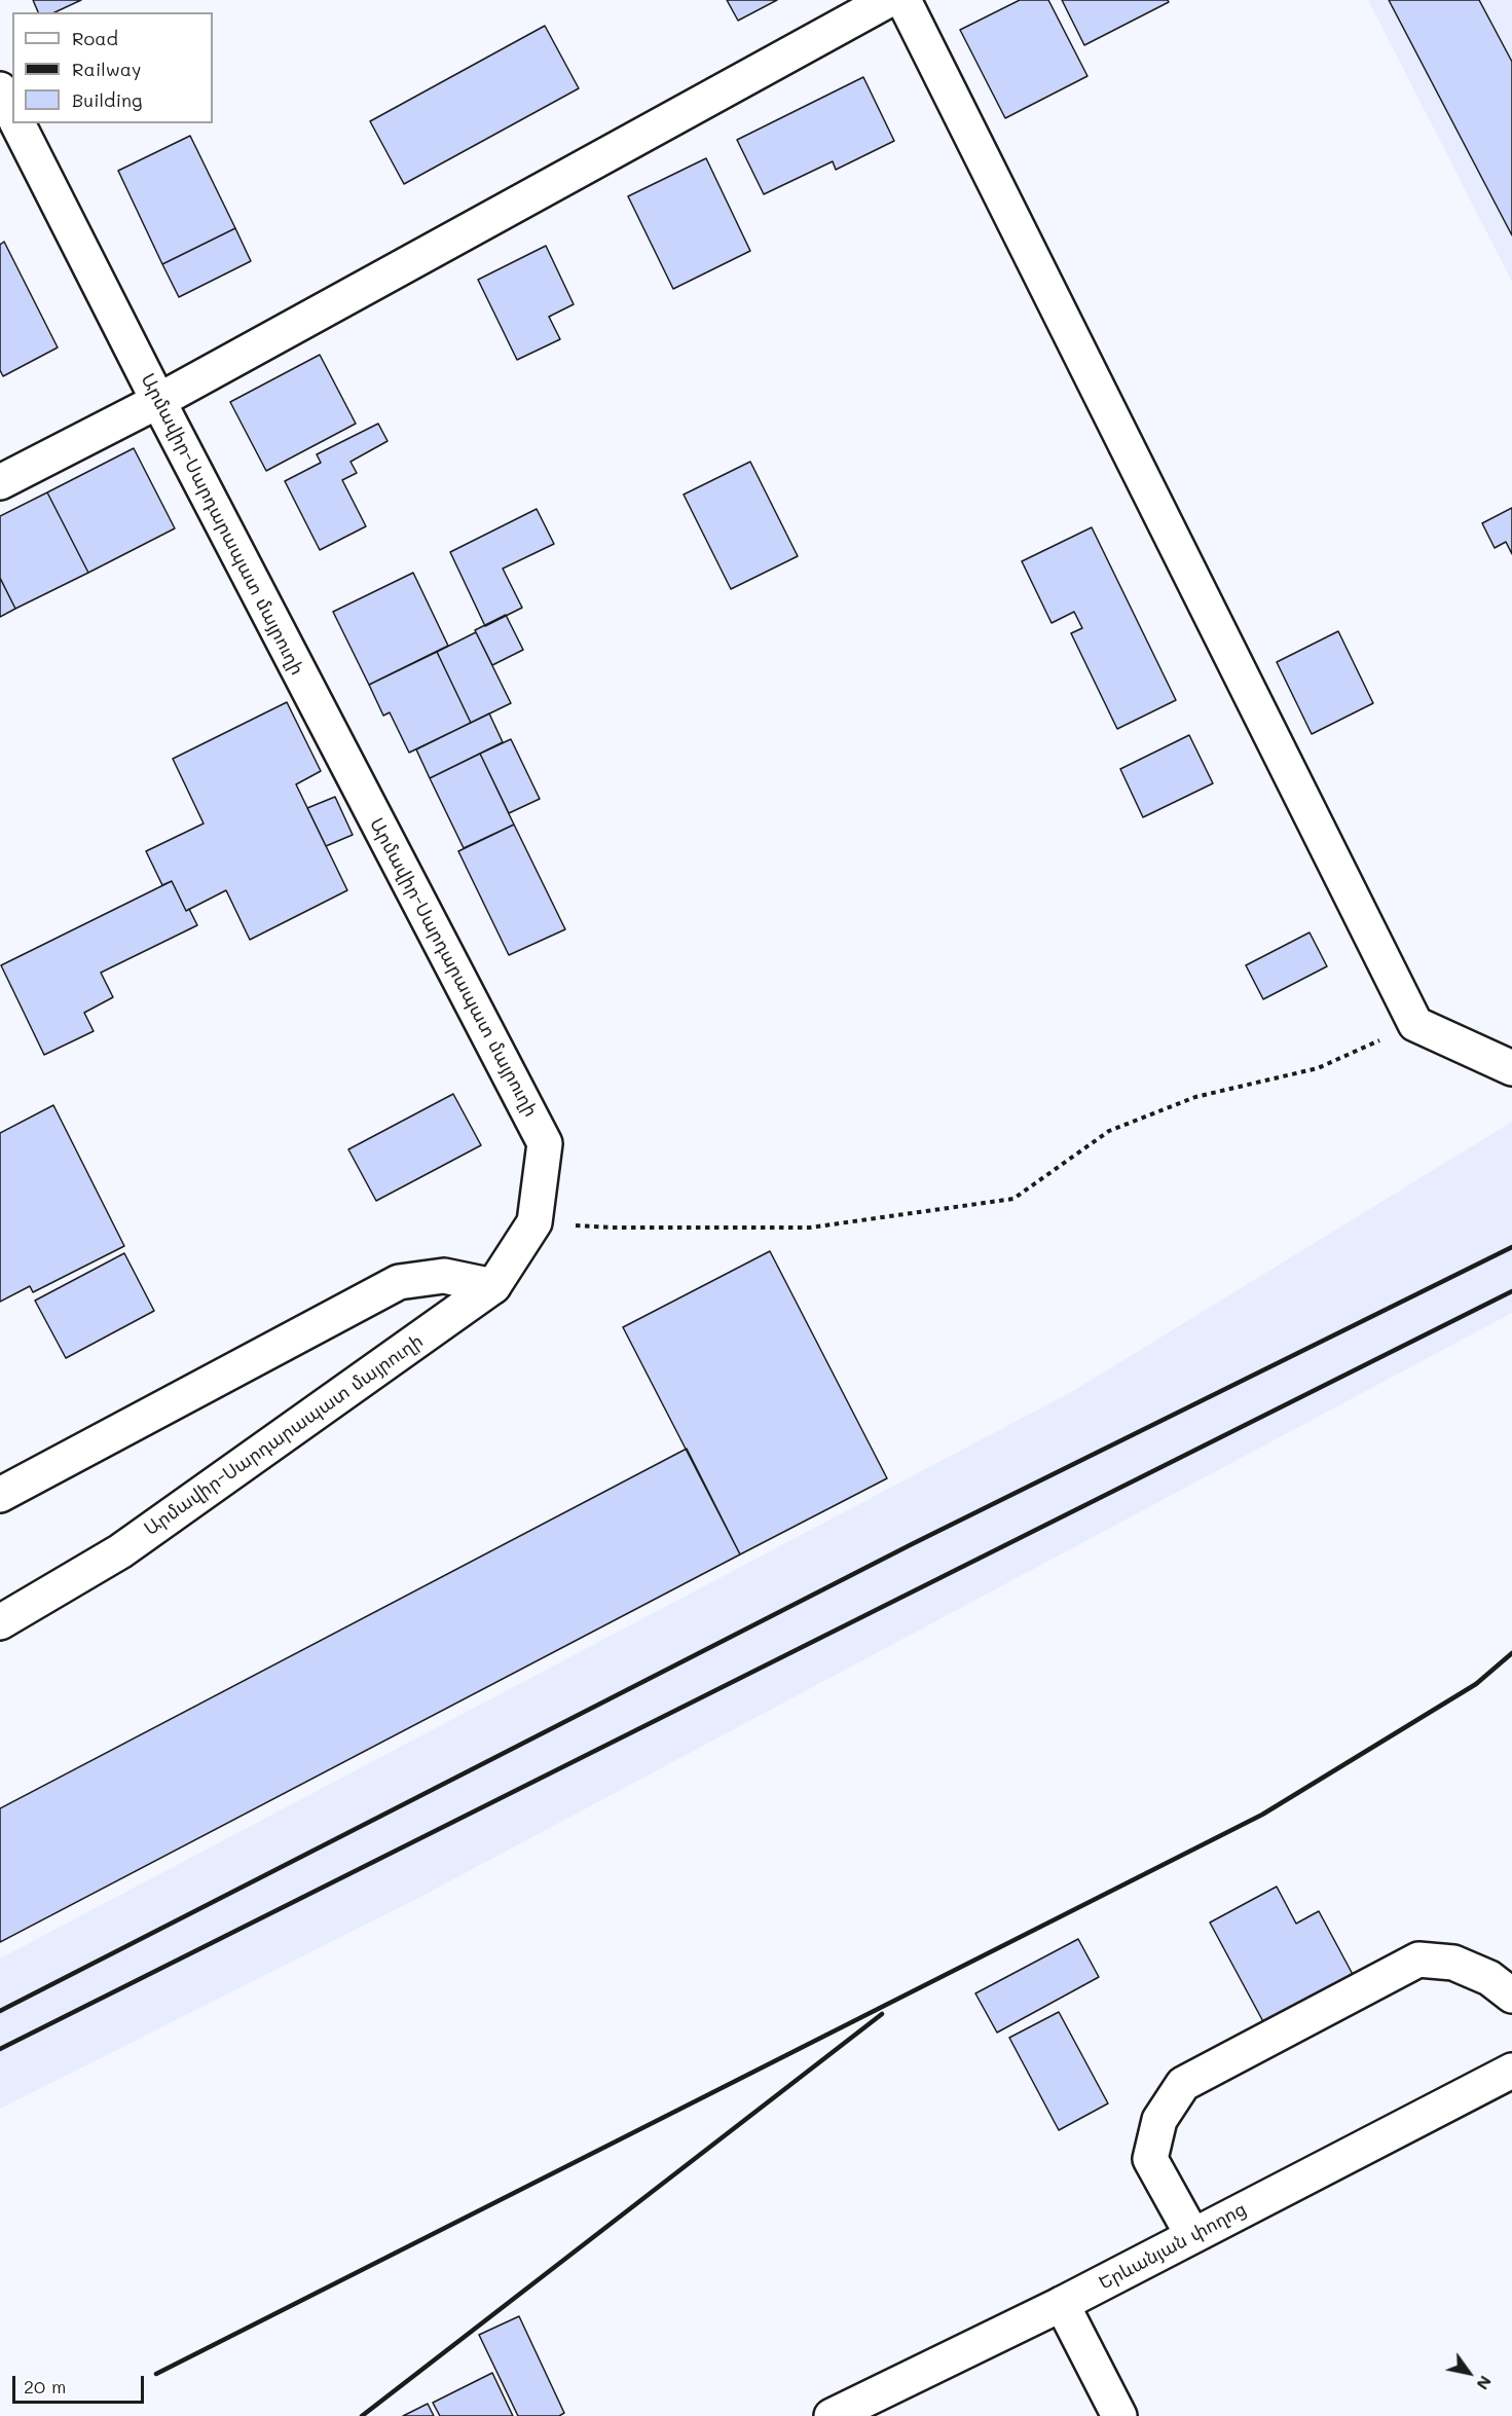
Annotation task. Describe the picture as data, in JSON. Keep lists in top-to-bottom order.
{
  "streets": {
    "main road": ["Արմավիր-Սարդարապատ մայրուղի", "Երևանյան փողոց"]
  },
  "legend": ["Road", "Railway", "Building"],
  "scale_bar": "20 m",
  "north": "bottom right"
}
